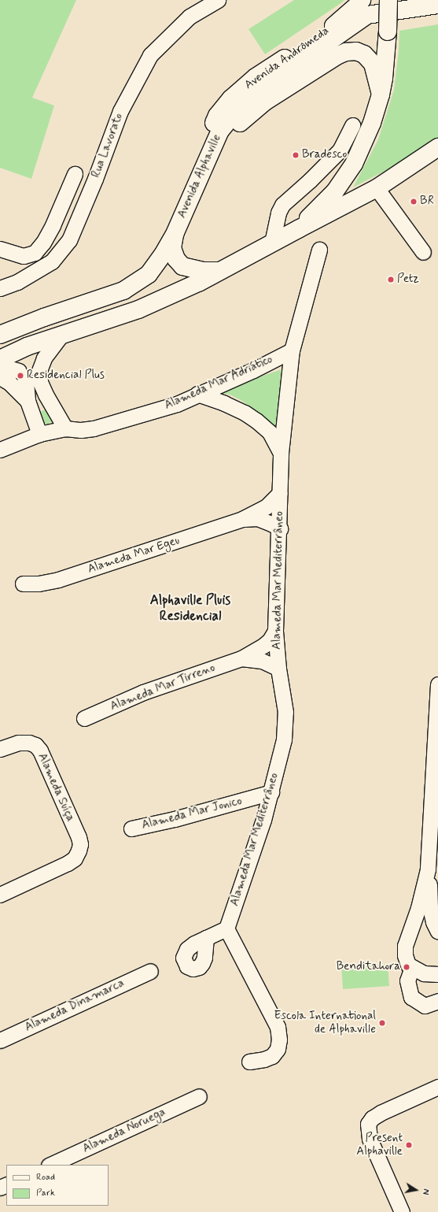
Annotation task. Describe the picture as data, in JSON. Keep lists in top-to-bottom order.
{
  "streets": {
    "main road": ["Avenida Andrômeda", "Avenida Alphaville"],
    "street": [
      "Rua Lavorato",
      "Alameda Mar Adriático",
      "Alameda Mar Egeu",
      "Alameda Mar Mediterrâneo",
      "Alameda Mar Tirreno",
      "Alameda Suíça",
      "Alameda Mar Jonico",
      "Alameda Dinamarca",
      "Alameda Noruega"
    ]
  },
  "crossings": [
    ["Avenida Andrômeda", "Avenida Alphaville"],
    ["Alameda Mar Adriático", "Alameda Mar Mediterrâneo"],
    ["Alameda Mar Egeu", "Alameda Mar Mediterrâneo"],
    ["Alameda Mar Mediterrâneo", "Alameda Mar Tirreno"],
    ["Alameda Mar Mediterrâneo", "Alameda Mar Jonico"]
  ],
  "districts": ["Alphaville Pluis Residencial"],
  "places": [
    "Bradesco",
    "BR",
    "Petz",
    "Residencial Plus",
    "Benditahora",
    "Escola International de Alphaville",
    "Present Alphaville"
  ],
  "legend": ["Road", "Park"],
  "north": "right"
}
